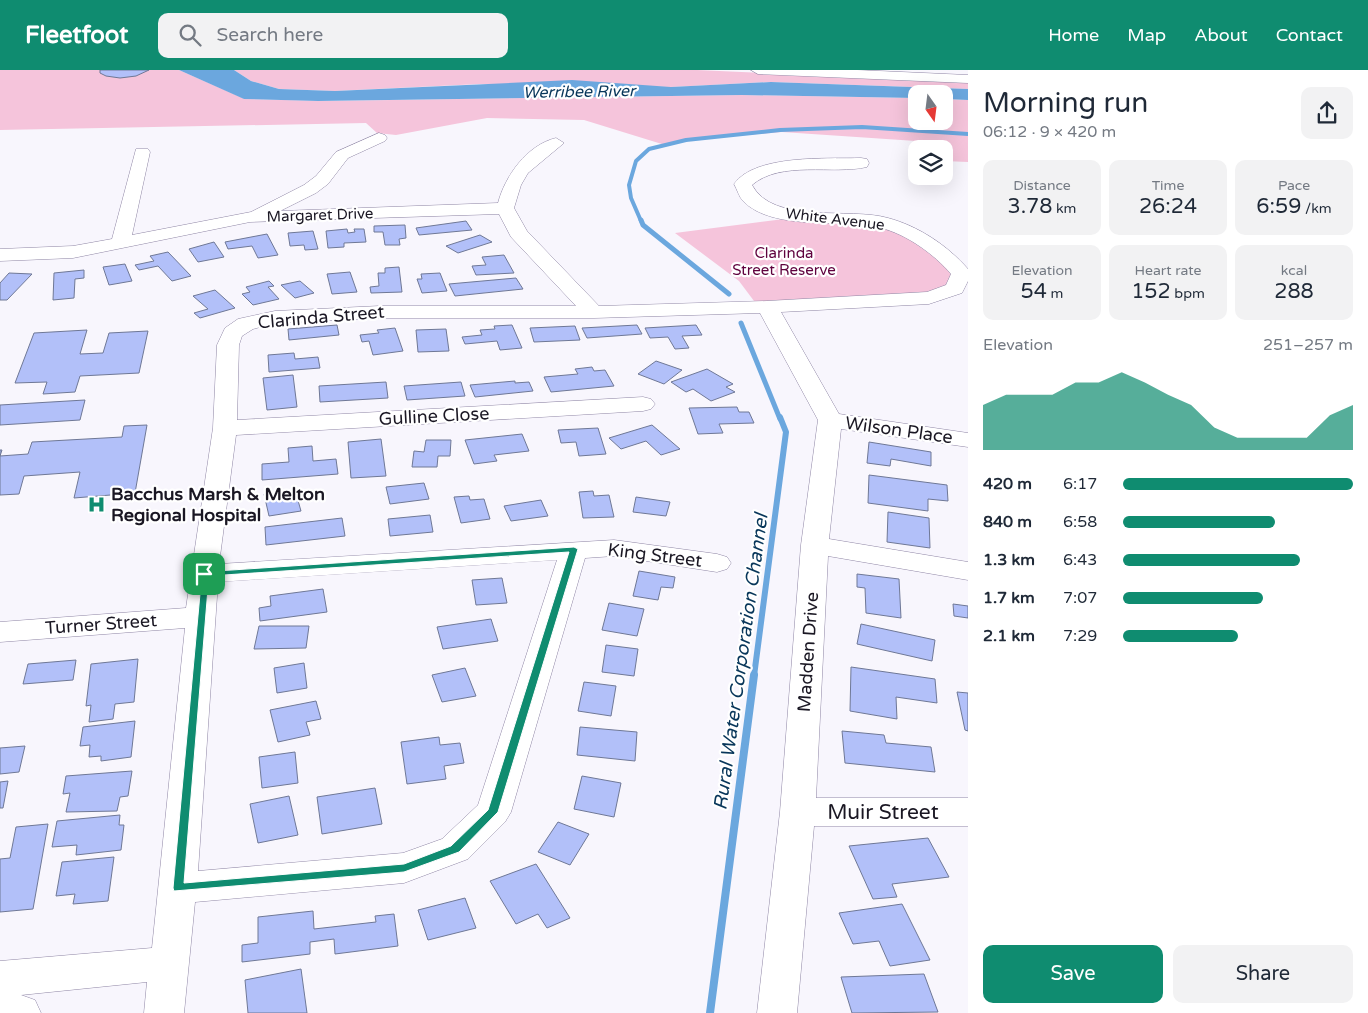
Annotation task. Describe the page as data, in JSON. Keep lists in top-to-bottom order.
{
  "streets": {
    "street": [
      "Margaret Drive",
      "White Avenue",
      "Clarinda Street",
      "Gulline Close",
      "Wilson Place",
      "King Street",
      "Turner Street",
      "Madden Drive",
      "Muir Street"
    ]
  },
  "crossings": [
    ["White Avenue", "Clarinda Street"],
    ["Clarinda Street", "Gulline Close"],
    ["Clarinda Street", "King Street"],
    ["Clarinda Street", "Turner Street"],
    ["Wilson Place", "Madden Drive"],
    ["Madden Drive", "Muir Street"]
  ],
  "water": ["Werribee River", "Rural Water Corporation Channel"],
  "parks": ["Clarinda Street Reserve"],
  "places": {
    "hospital": ["Bacchus Marsh & Melton Regional Hospital"]
  },
  "north": "bottom",
  "page": {
    "header": "Fleetfoot",
    "search": "Search here",
    "nav": [
      "Home",
      "Map",
      "About",
      "Contact"
    ],
    "heading": ["Morning run", "06:12 · 9 × 420 m"],
    "stats": [
      ["Distance", "3.78 km"],
      ["Time", "26:24"],
      ["Pace", "6:59 /km"],
      ["Elevation", "54 m"],
      ["Heart rate", "152 bpm"],
      ["kcal", "288"]
    ],
    "chart": ["Elevation", "251–257 m"],
    "list": [
      {
        "name": "420 m",
        "note": "6:17"
      },
      {
        "name": "840 m",
        "note": "6:58"
      },
      {
        "name": "1.3 km",
        "note": "6:43"
      },
      {
        "name": "1.7 km",
        "note": "7:07"
      },
      {
        "name": "2.1 km",
        "note": "7:29"
      }
    ],
    "buttons": ["Save", "Share"]
  }
}
